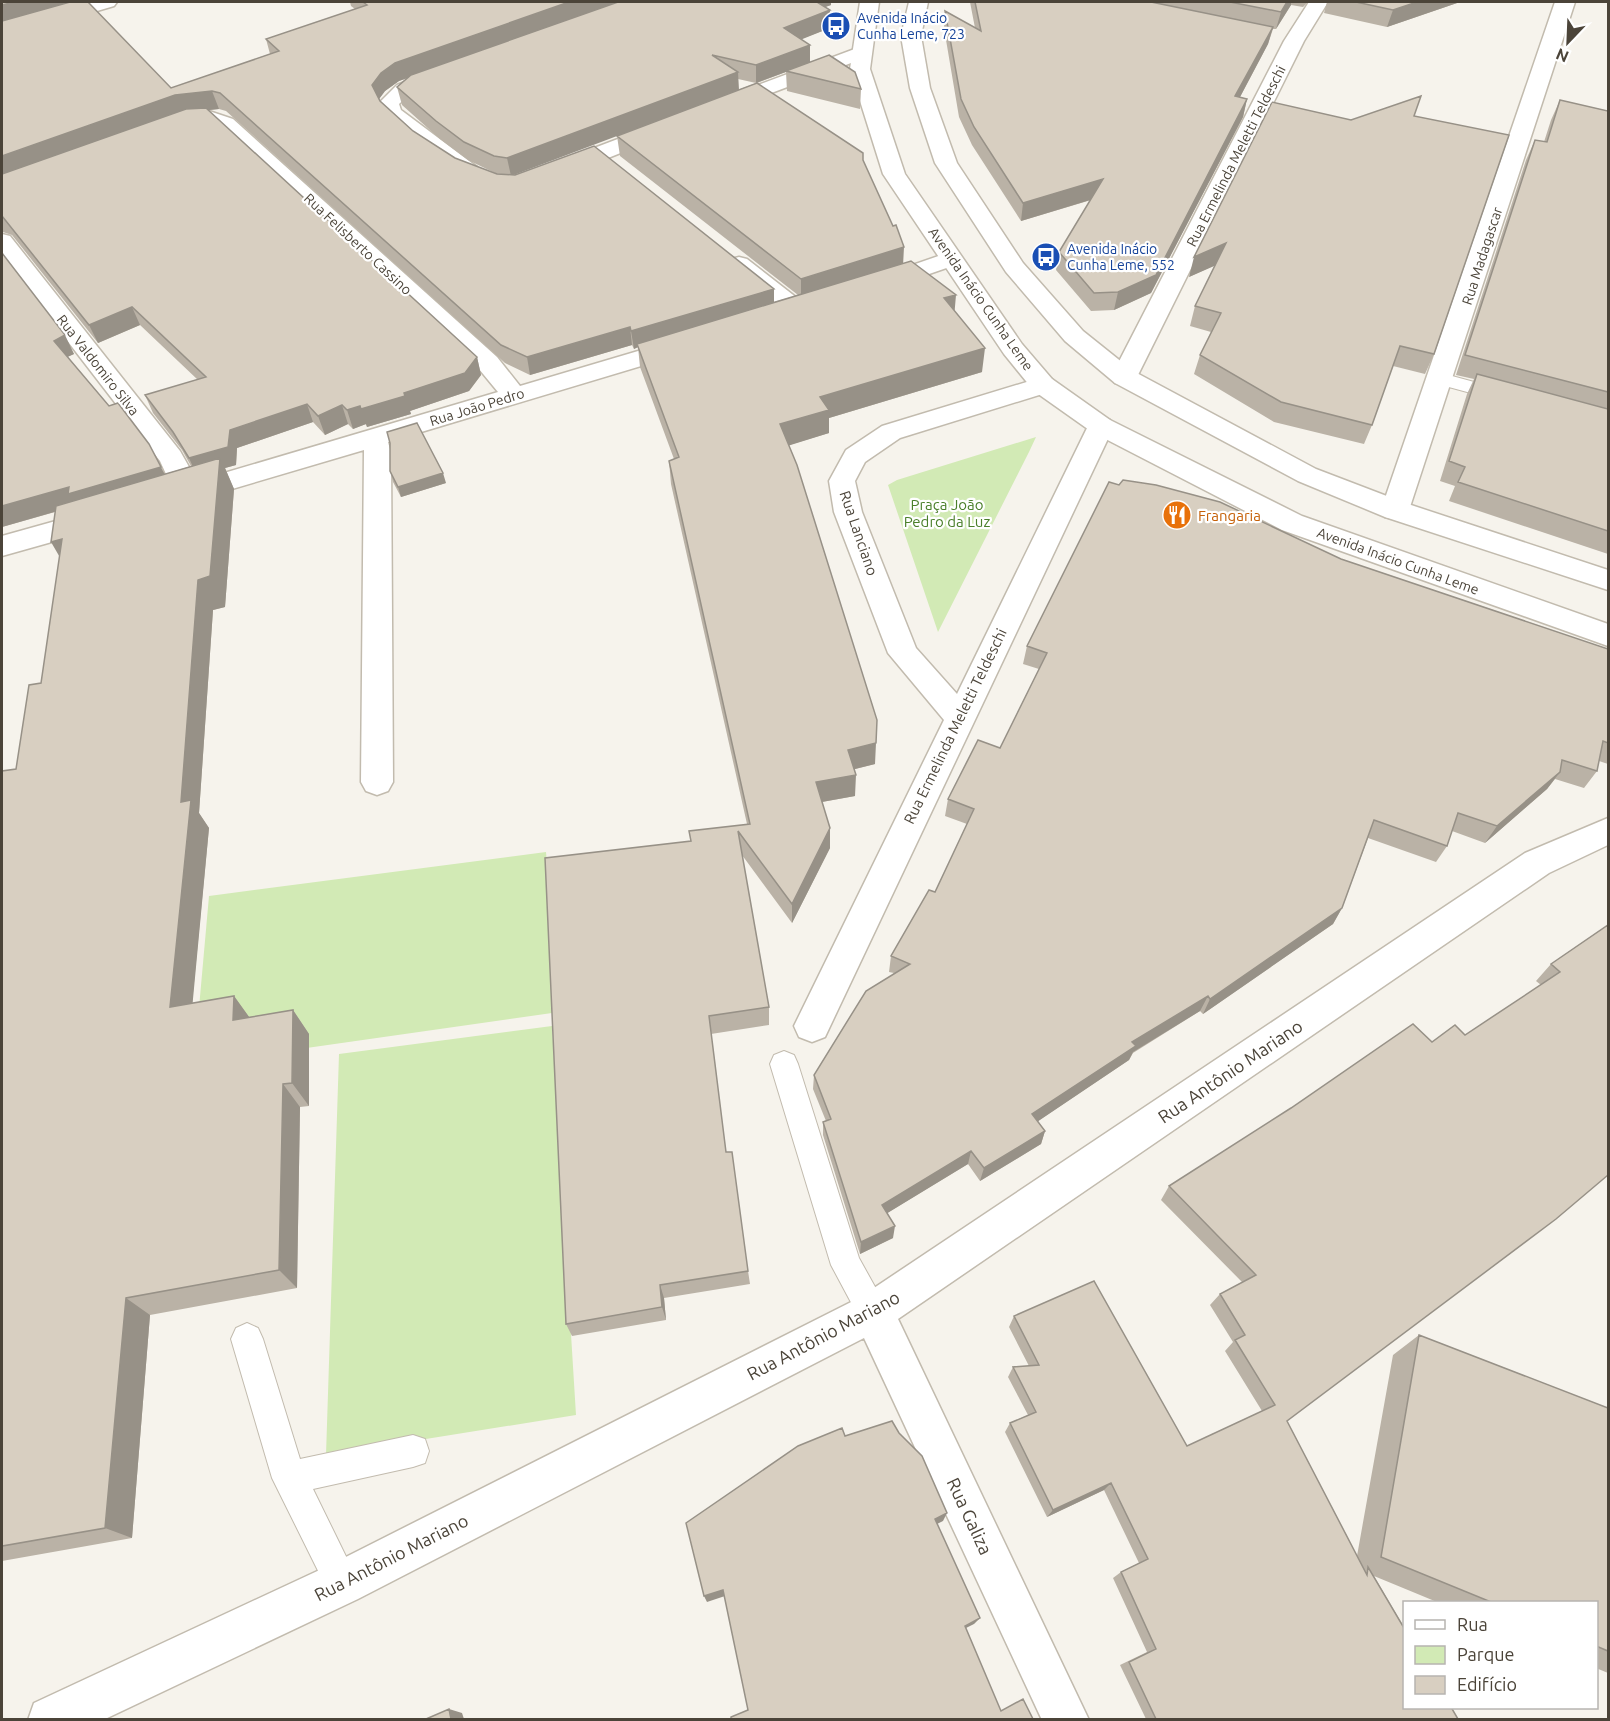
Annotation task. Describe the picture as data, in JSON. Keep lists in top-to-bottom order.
{
  "streets": {
    "street": [
      "Rua Ermelinda Meletti Teldeschi",
      "Rua Felisberto Cassino",
      "Rua Madagascar",
      "Avenida Inácio Cunha Leme",
      "Rua Valdomiro Silva",
      "Rua João Pedro",
      "Rua Lanciano",
      "Rua Antônio Mariano",
      "Rua Galiza"
    ]
  },
  "crossings": [
    ["Rua Ermelinda Meletti Teldeschi", "Avenida Inácio Cunha Leme"],
    ["Rua Ermelinda Meletti Teldeschi", "Rua Lanciano"],
    ["Rua Felisberto Cassino", "Rua João Pedro"],
    ["Avenida Inácio Cunha Leme", "Rua Lanciano"],
    ["Rua Valdomiro Silva", "Rua João Pedro"],
    ["Rua Antônio Mariano", "Rua Galiza"]
  ],
  "parks": ["Praça João Pedro da Luz"],
  "places": {
    "bus stop": ["Avenida Inácio Cunha Leme, 723", "Avenida Inácio Cunha Leme, 552"],
    "restaurant": ["Frangaria"]
  },
  "legend": ["Rua", "Parque", "Edifício"],
  "north": "bottom left"
}
